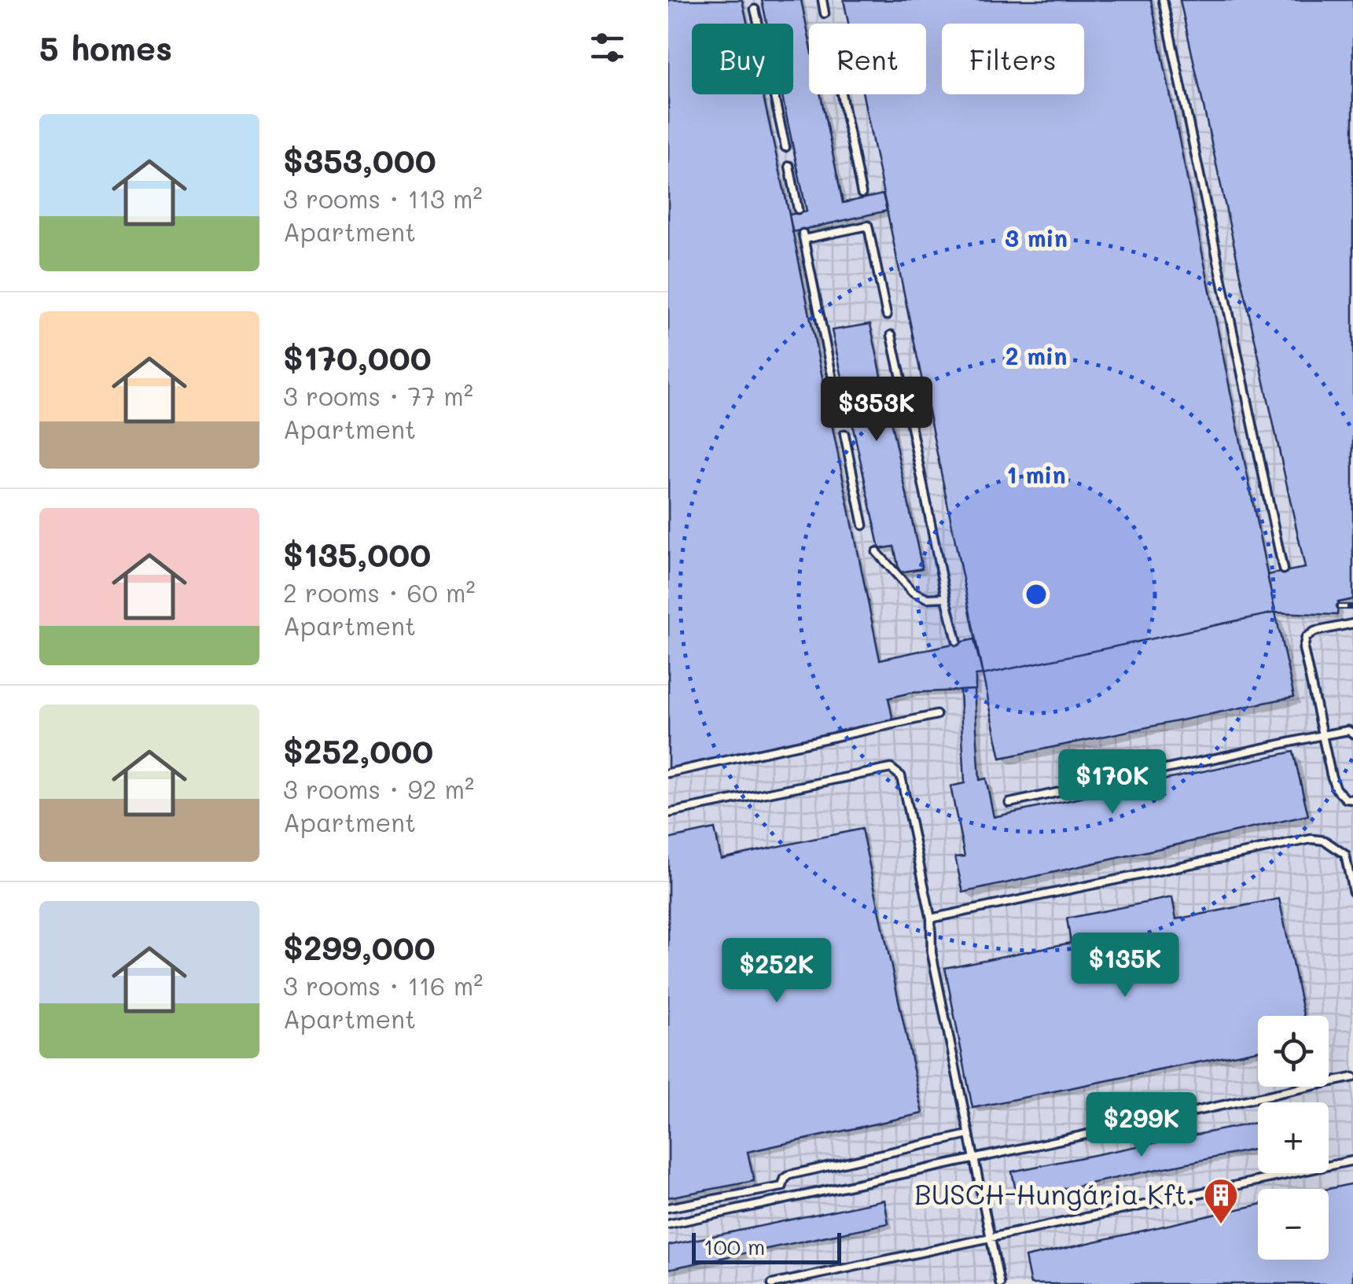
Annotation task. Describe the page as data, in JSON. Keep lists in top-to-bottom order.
{
  "places": {
    "building": ["BUSCH-Hungária Kft."]
  },
  "scale_bar": "100 m",
  "page": {
    "heading": "5 homes",
    "chip": ["Buy", "Rent", "Filters"],
    "list": [
      {
        "name": "$353,000",
        "note": "3 rooms · 113 m² · Apartment"
      },
      {
        "name": "$170,000",
        "note": "3 rooms · 77 m² · Apartment"
      },
      {
        "name": "$135,000",
        "note": "2 rooms · 60 m² · Apartment"
      },
      {
        "name": "$252,000",
        "note": "3 rooms · 92 m² · Apartment"
      },
      {
        "name": "$299,000",
        "note": "3 rooms · 116 m² · Apartment"
      }
    ],
    "price": [
      "$353K",
      "$170K",
      "$135K",
      "$252K",
      "$299K"
    ],
    "map_buttons": ["+", "−"],
    "scale": "100 m"
  },
  "rings": ["3 min", "2 min", "1 min"]
}
